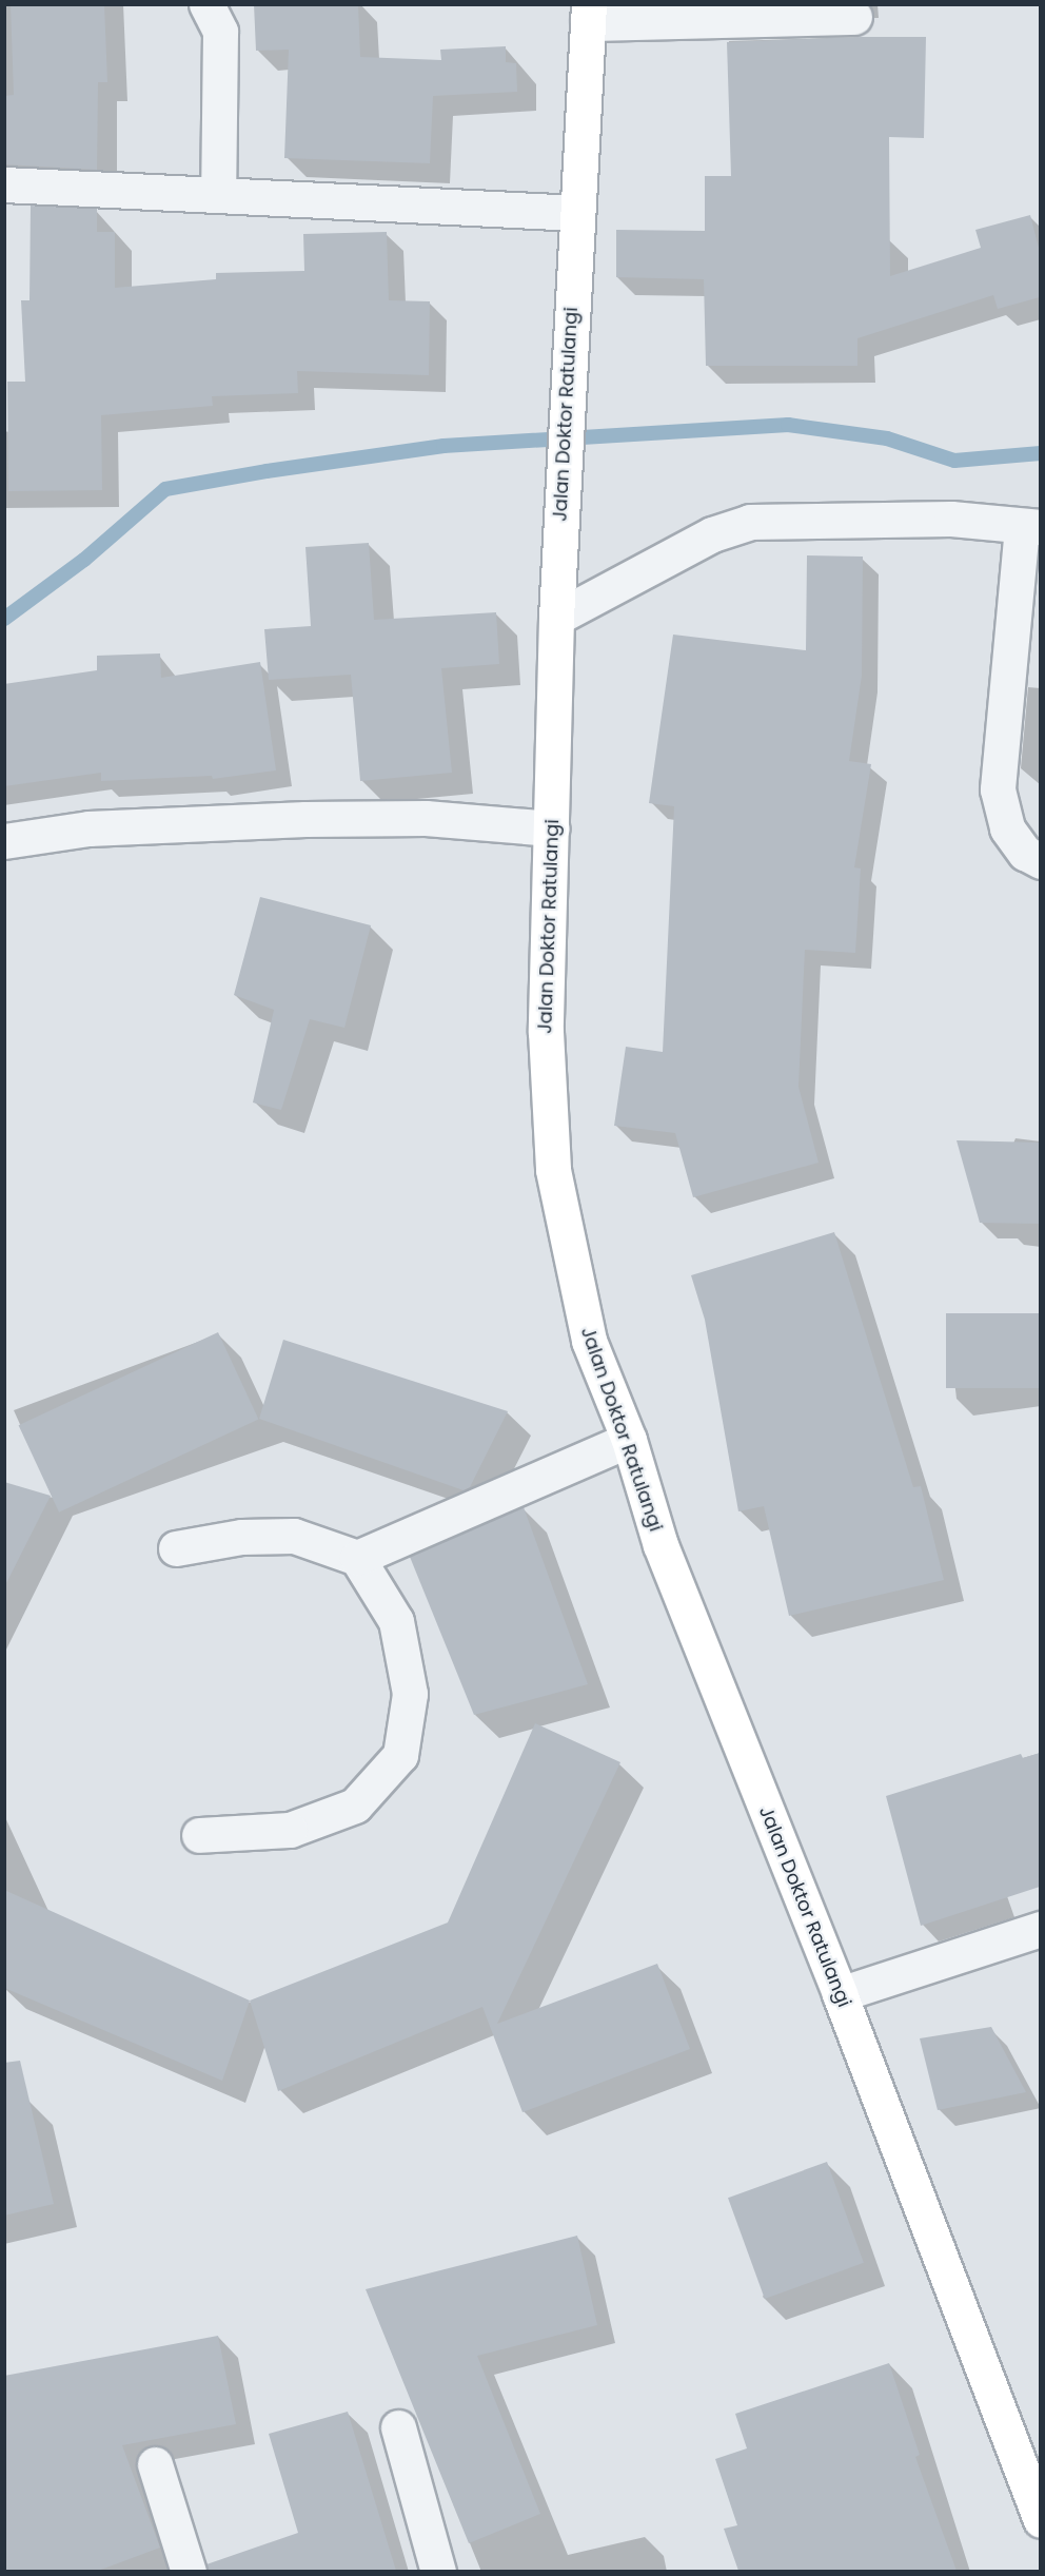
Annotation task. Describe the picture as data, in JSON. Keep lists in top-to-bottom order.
{
  "streets": {
    "highway": ["Jalan Doktor Ratulangi"]
  }
}
